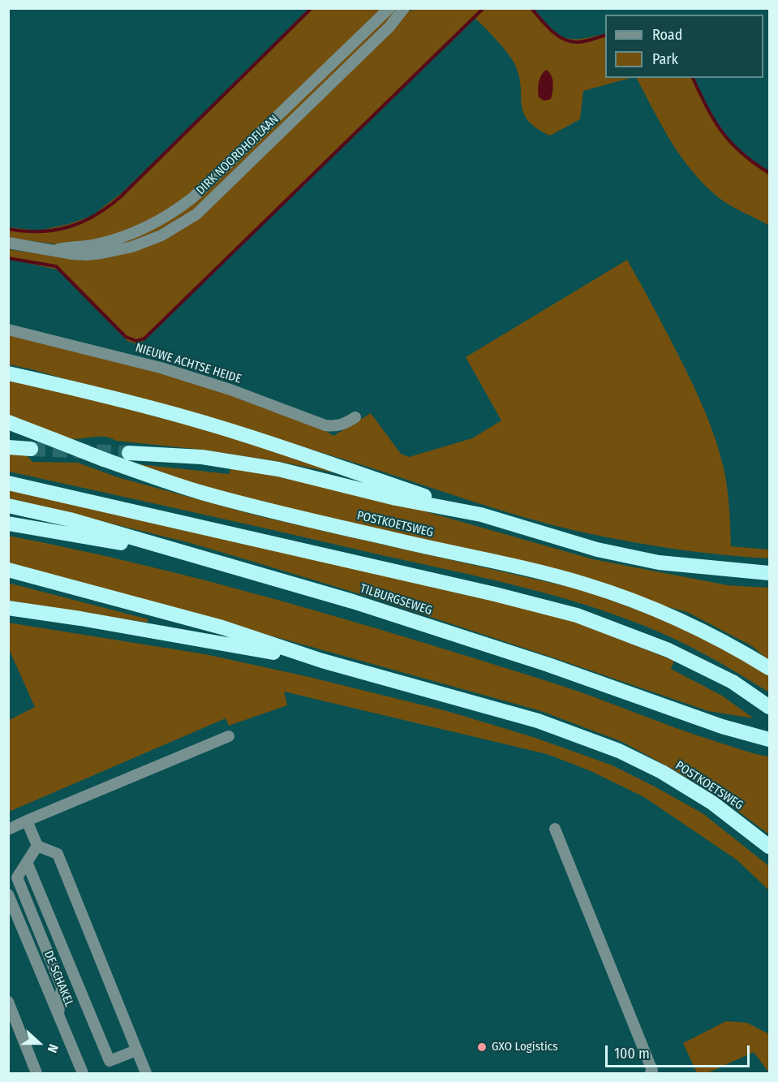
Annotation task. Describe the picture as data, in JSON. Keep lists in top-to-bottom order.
{
  "streets": {
    "highway": ["POSTKOETSWEG", "TILBURGSEWEG"],
    "street": ["DIRK NOORDHOFLAAN", "NIEUWE ACHTSE HEIDE", "DE SCHAKEL"]
  },
  "places": ["GXO Logistics"],
  "legend": ["Road", "Park"],
  "scale_bar": "100 m",
  "north": "right"
}
